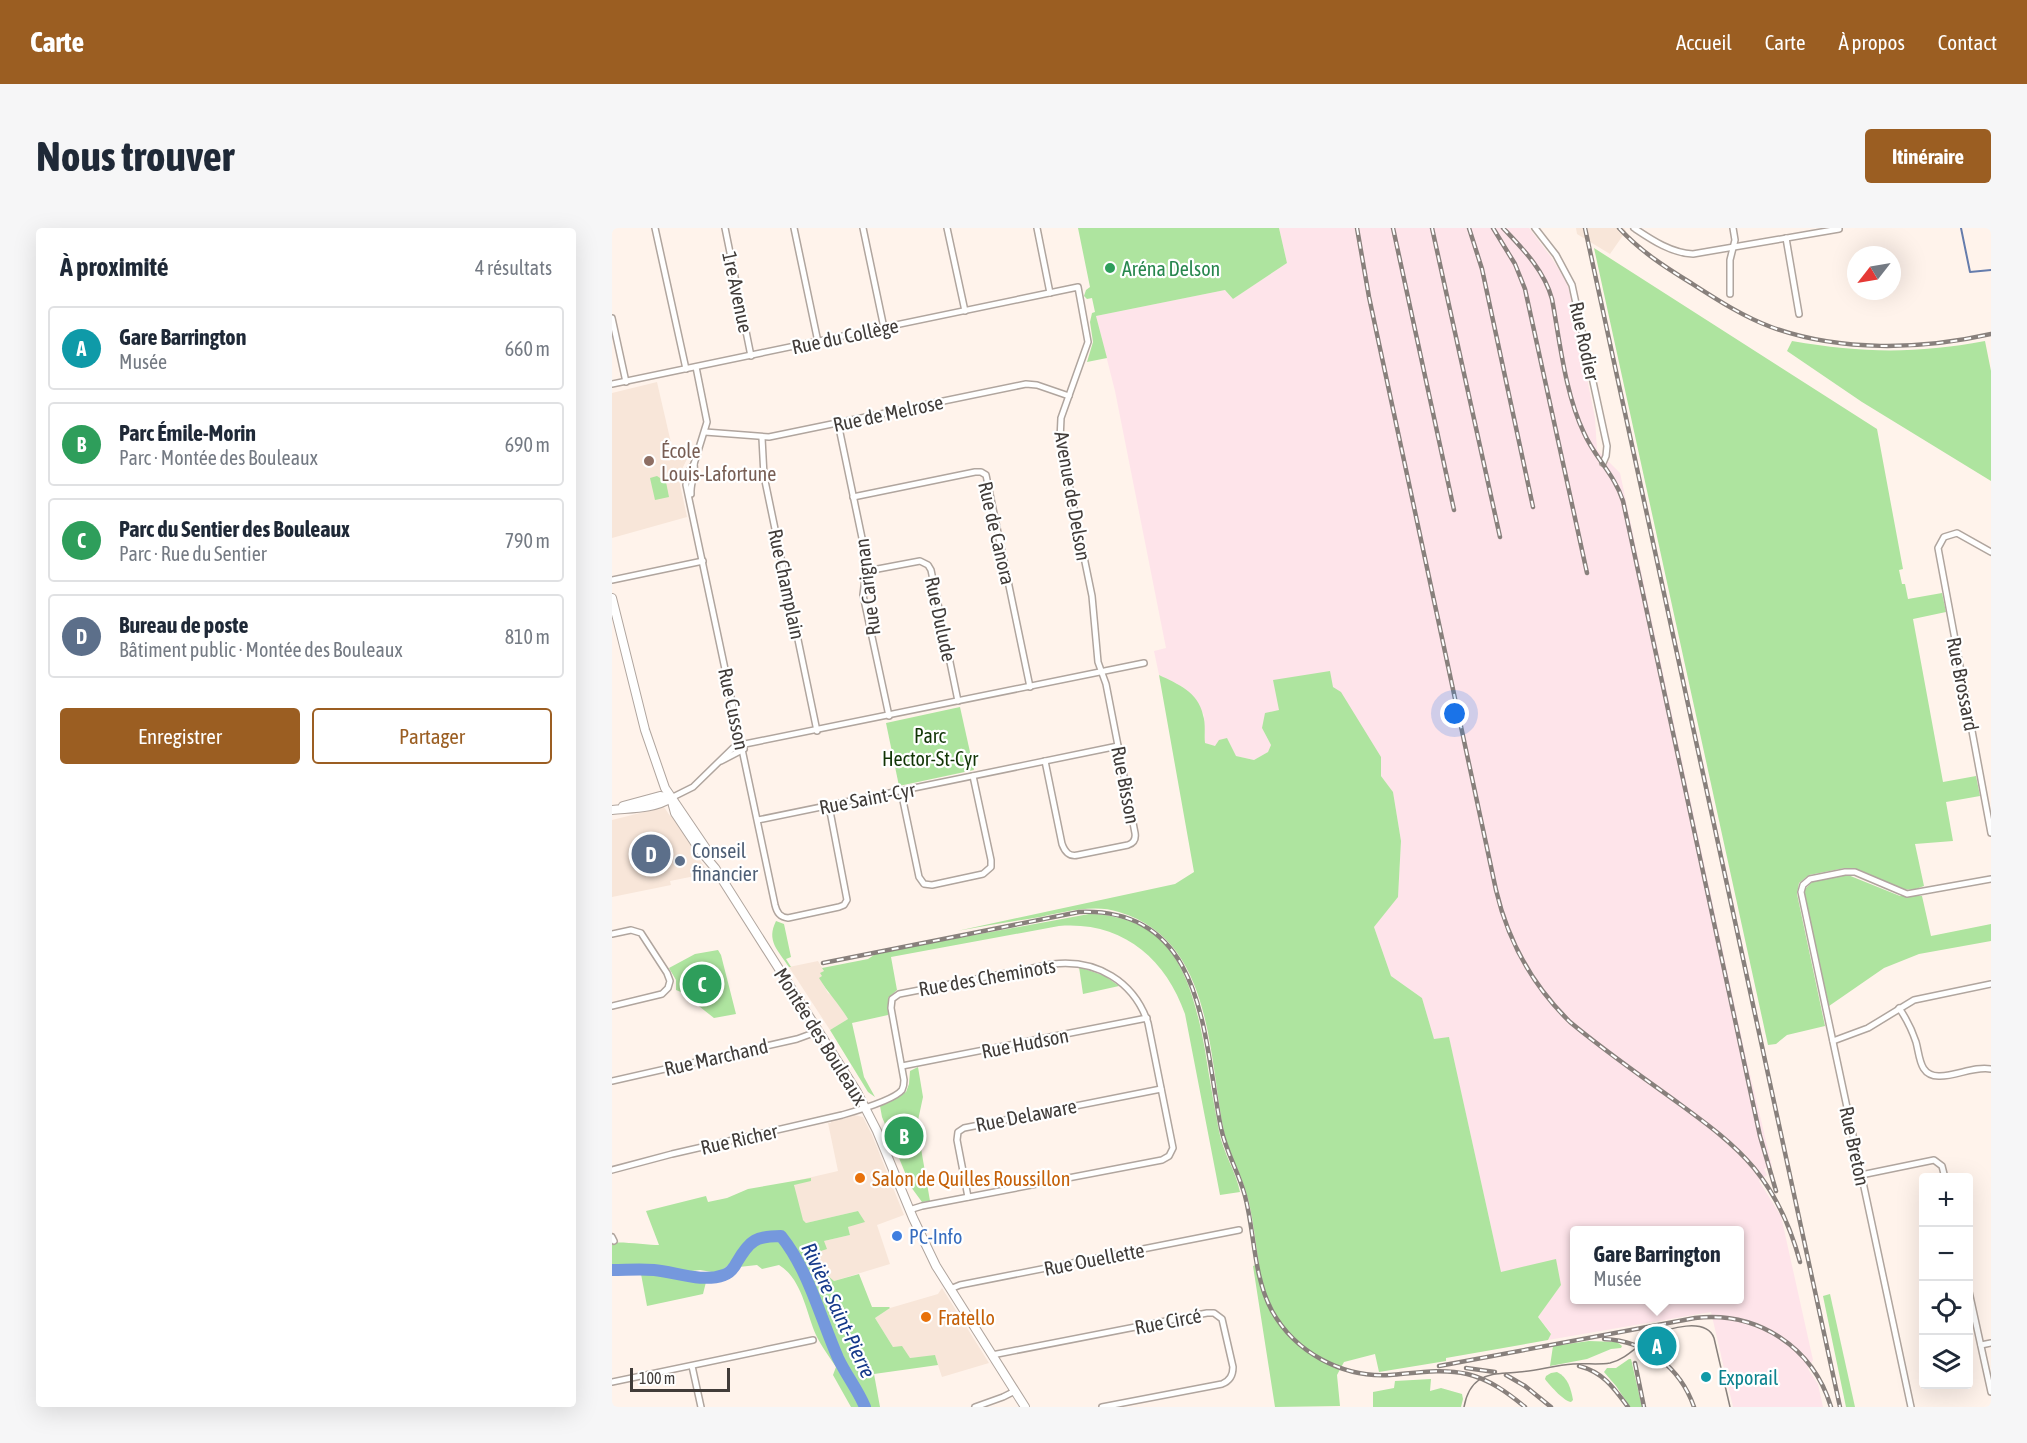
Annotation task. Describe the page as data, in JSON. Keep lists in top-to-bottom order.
{
  "streets": {
    "street": [
      "1re Avenue",
      "Rue du Collège",
      "Rue Rodier",
      "Rue de Melrose",
      "Avenue de Delson",
      "Rue de Canora",
      "Rue Champlain",
      "Rue Carignan",
      "Rue Dulude",
      "Rue Brossard",
      "Rue Cusson",
      "Rue Bisson",
      "Rue Saint-Cyr",
      "Rue des Cheminots",
      "Montée des Bouleaux",
      "Rue Hudson",
      "Rue Marchand",
      "Rue Delaware",
      "Rue Richer",
      "Rue Breton",
      "Rue Ouellette",
      "Rue Circé"
    ]
  },
  "crossings": [
    ["1re Avenue", "Rue du Collège"],
    ["Rue du Collège", "Avenue de Delson"],
    ["Rue du Collège", "Rue Cusson"],
    ["Rue de Melrose", "Avenue de Delson"],
    ["Rue de Melrose", "Rue Champlain"],
    ["Rue de Melrose", "Rue Carignan"],
    ["Rue de Melrose", "Rue Cusson"],
    ["Avenue de Delson", "Rue Bisson"],
    ["Rue de Canora", "Rue Carignan"],
    ["Rue Carignan", "Rue Dulude"],
    ["Rue Cusson", "Rue Saint-Cyr"],
    ["Rue Bisson", "Rue Saint-Cyr"],
    ["Rue des Cheminots", "Montée des Bouleaux"],
    ["Rue des Cheminots", "Rue Hudson"],
    ["Rue des Cheminots", "Rue Delaware"],
    ["Rue des Cheminots", "Rue Richer"],
    ["Montée des Bouleaux", "Rue Marchand"],
    ["Montée des Bouleaux", "Rue Richer"],
    ["Montée des Bouleaux", "Rue Ouellette"],
    ["Montée des Bouleaux", "Rue Circé"]
  ],
  "water": ["Rivière Saint-Pierre"],
  "parks": ["Parc Hector-St-Cyr"],
  "places": [
    "Aréna Delson",
    "École Louis-Lafortune",
    "Conseil financier",
    "Salon de Quilles Roussillon",
    "PC-Info",
    "Fratello",
    "Exporail"
  ],
  "scale_bar": "100 m",
  "north": "bottom left",
  "page": {
    "header": "Carte",
    "nav": [
      "Accueil",
      "Carte",
      "À propos",
      "Contact"
    ],
    "buttons": [
      "Itinéraire",
      ["Enregistrer", "Partager"]
    ],
    "title": "Nous trouver",
    "heading": ["À proximité", "4 résultats"],
    "list": [
      {
        "mark": "A",
        "name": "Gare Barrington",
        "note": "Musée",
        "value": "660 m"
      },
      {
        "mark": "B",
        "name": "Parc Émile-Morin",
        "note": "Parc · Montée des Bouleaux",
        "value": "690 m"
      },
      {
        "mark": "C",
        "name": "Parc du Sentier des Bouleaux",
        "note": "Parc · Rue du Sentier",
        "value": "790 m"
      },
      {
        "mark": "D",
        "name": "Bureau de poste",
        "note": "Bâtiment public · Montée des Bouleaux",
        "value": "810 m"
      }
    ],
    "pins": [
      "D",
      "C",
      "B",
      "A"
    ],
    "map_buttons": ["+", "−"],
    "popup": ["Gare Barrington", "Musée"],
    "scale": "100 m"
  }
}
